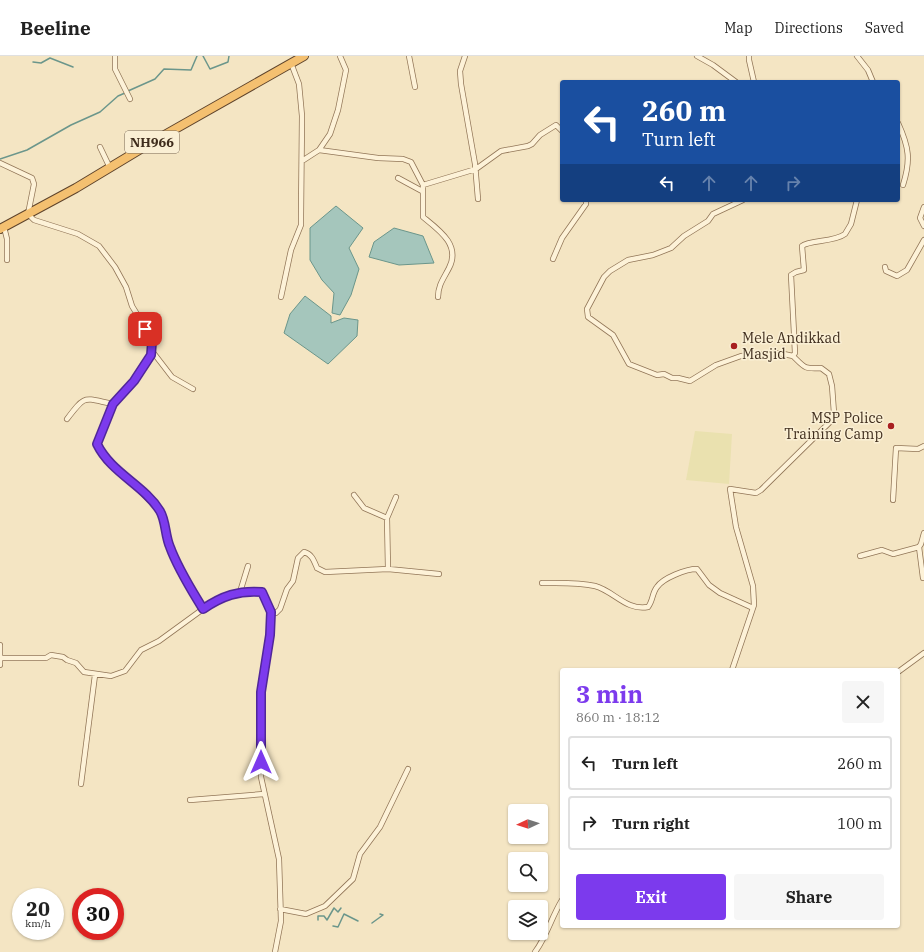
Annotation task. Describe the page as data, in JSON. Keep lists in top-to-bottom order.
{
  "streets": {
    "highway": ["NH966"]
  },
  "places": ["Mele Andikkad Masjid", "MSP Police Training Camp"],
  "north": "left",
  "page": {
    "header": "Beeline",
    "nav": ["Map", "Directions", "Saved"],
    "turn": ["260 m", "Turn left"],
    "heading": ["3 min", "860 m · 18:12"],
    "list": [
      {
        "name": "Turn left",
        "value": "260 m"
      },
      {
        "name": "Turn right",
        "value": "100 m"
      }
    ],
    "buttons": ["Exit", "Share"],
    "speed": "20 km/h",
    "limit": "30"
  }
}
